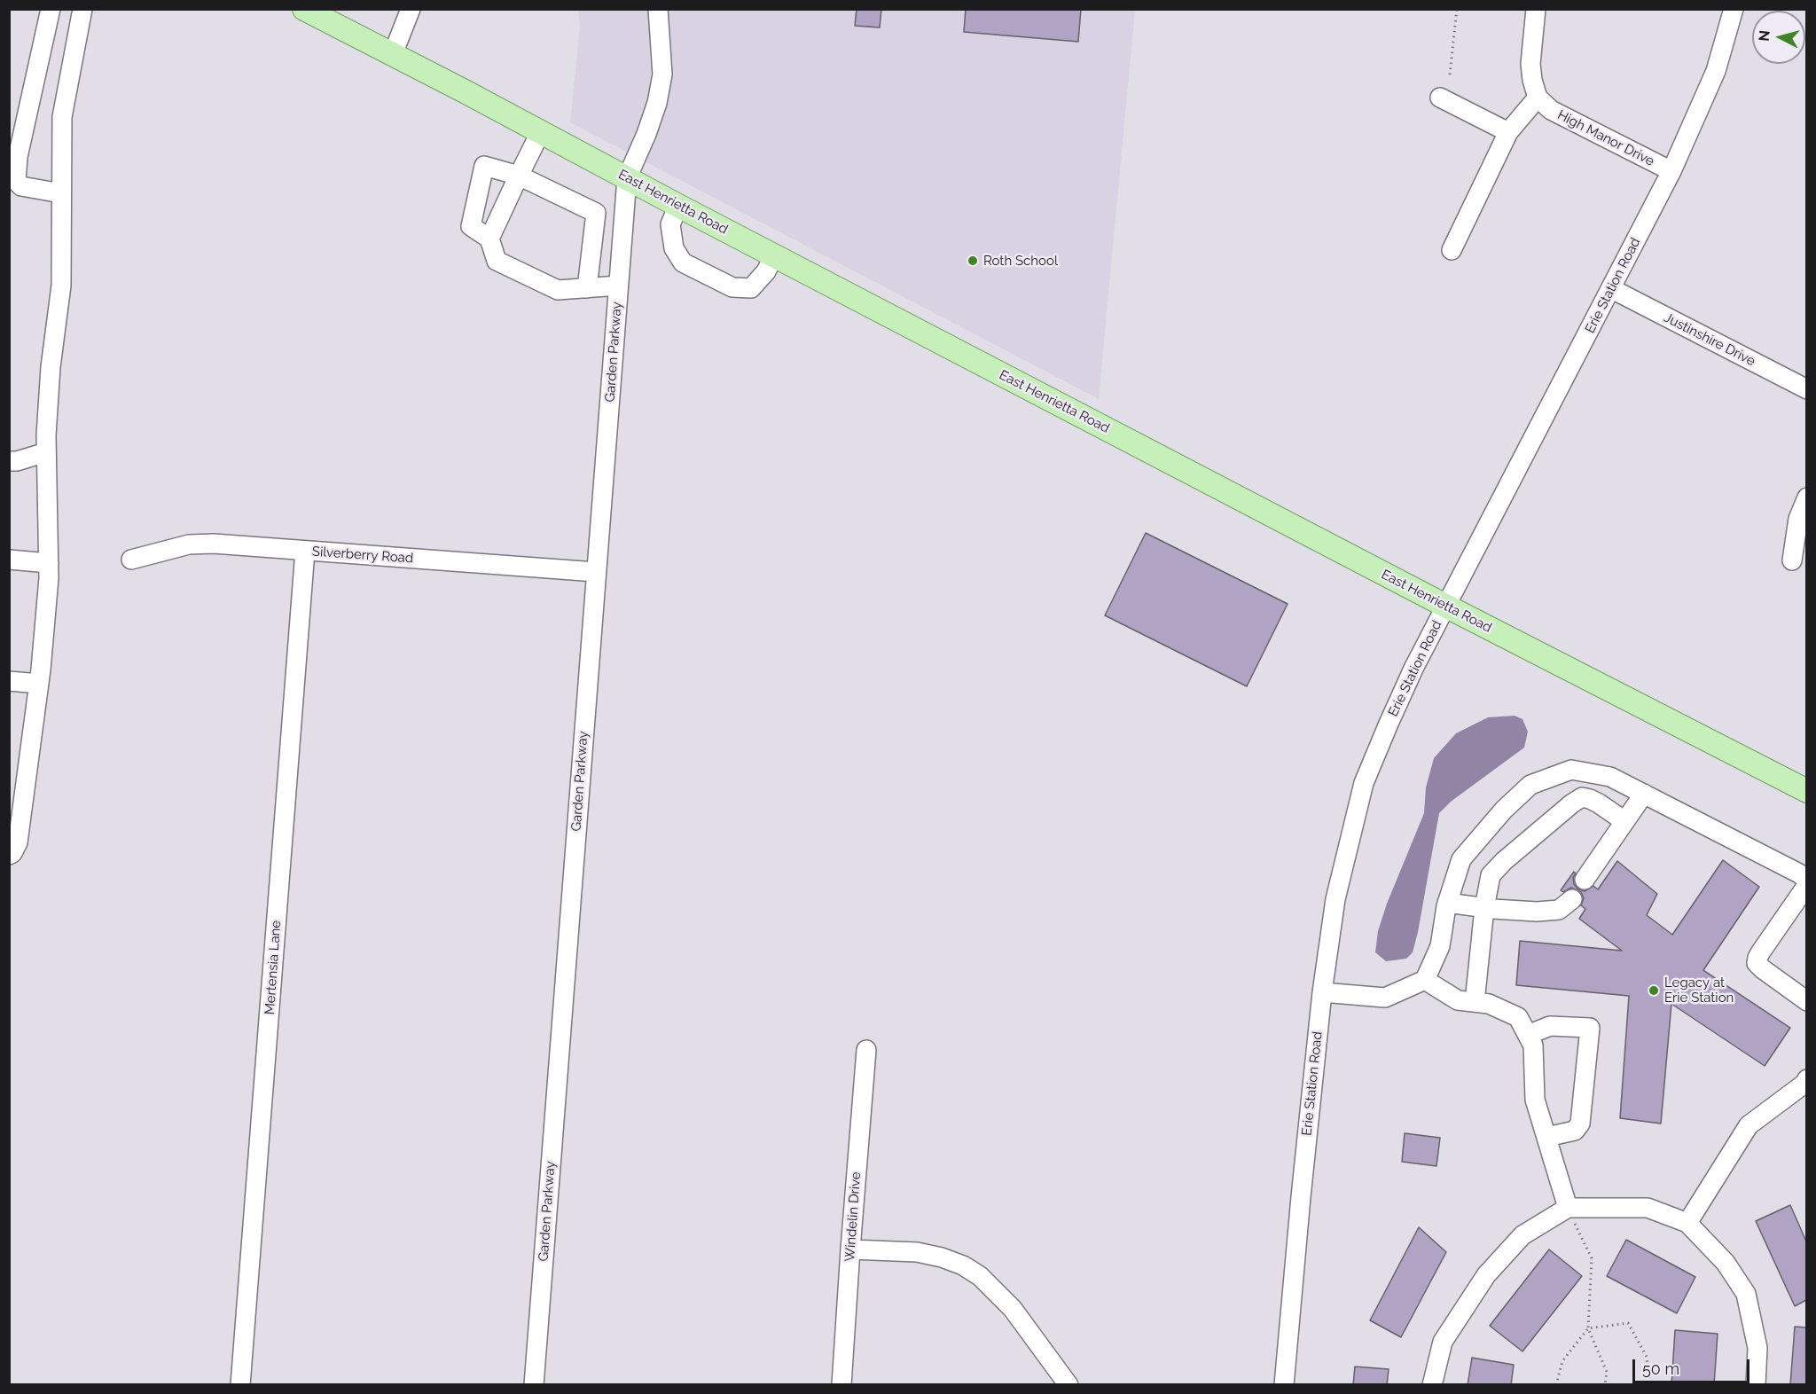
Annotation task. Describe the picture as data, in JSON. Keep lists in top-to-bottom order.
{
  "streets": {
    "main road": ["East Henrietta Road"],
    "street": [
      "High Manor Drive",
      "Erie Station Road",
      "Justinshire Drive",
      "Garden Parkway",
      "Silverberry Road",
      "Mertensia Lane",
      "Windelin Drive"
    ]
  },
  "crossings": [
    ["High Manor Drive", "Erie Station Road"],
    ["East Henrietta Road", "Erie Station Road"],
    ["East Henrietta Road", "Garden Parkway"],
    ["Erie Station Road", "Justinshire Drive"],
    ["Garden Parkway", "Silverberry Road"],
    ["Silverberry Road", "Mertensia Lane"]
  ],
  "places": ["Roth School", "Legacy at Erie Station"],
  "scale_bar": "50 m",
  "north": "left"
}
